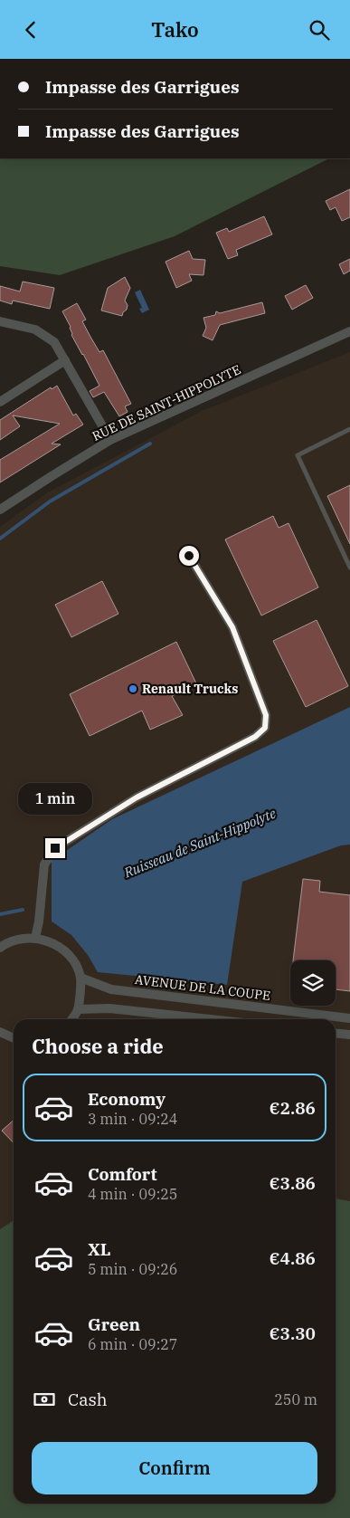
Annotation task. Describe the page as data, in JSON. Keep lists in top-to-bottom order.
{
  "streets": {
    "street": ["RUE DE SAINT-HIPPOLYTE", "AVENUE DE LA COUPE"]
  },
  "water": ["Ruisseau de Saint-Hippolyte"],
  "places": ["Renault Trucks"],
  "page": {
    "header": "Tako",
    "banner": ["Impasse des Garrigues", "Impasse des Garrigues"],
    "bubble": "1 min",
    "heading": "Choose a ride",
    "list": [
      {
        "name": "Economy",
        "note": "3 min · 09:24",
        "value": "€2.86"
      },
      {
        "name": "Comfort",
        "note": "4 min · 09:25",
        "value": "€3.86"
      },
      {
        "name": "XL",
        "note": "5 min · 09:26",
        "value": "€4.86"
      },
      {
        "name": "Green",
        "note": "6 min · 09:27",
        "value": "€3.30"
      }
    ],
    "pay": ["Cash", "250 m"],
    "buttons": "Confirm"
  }
}
